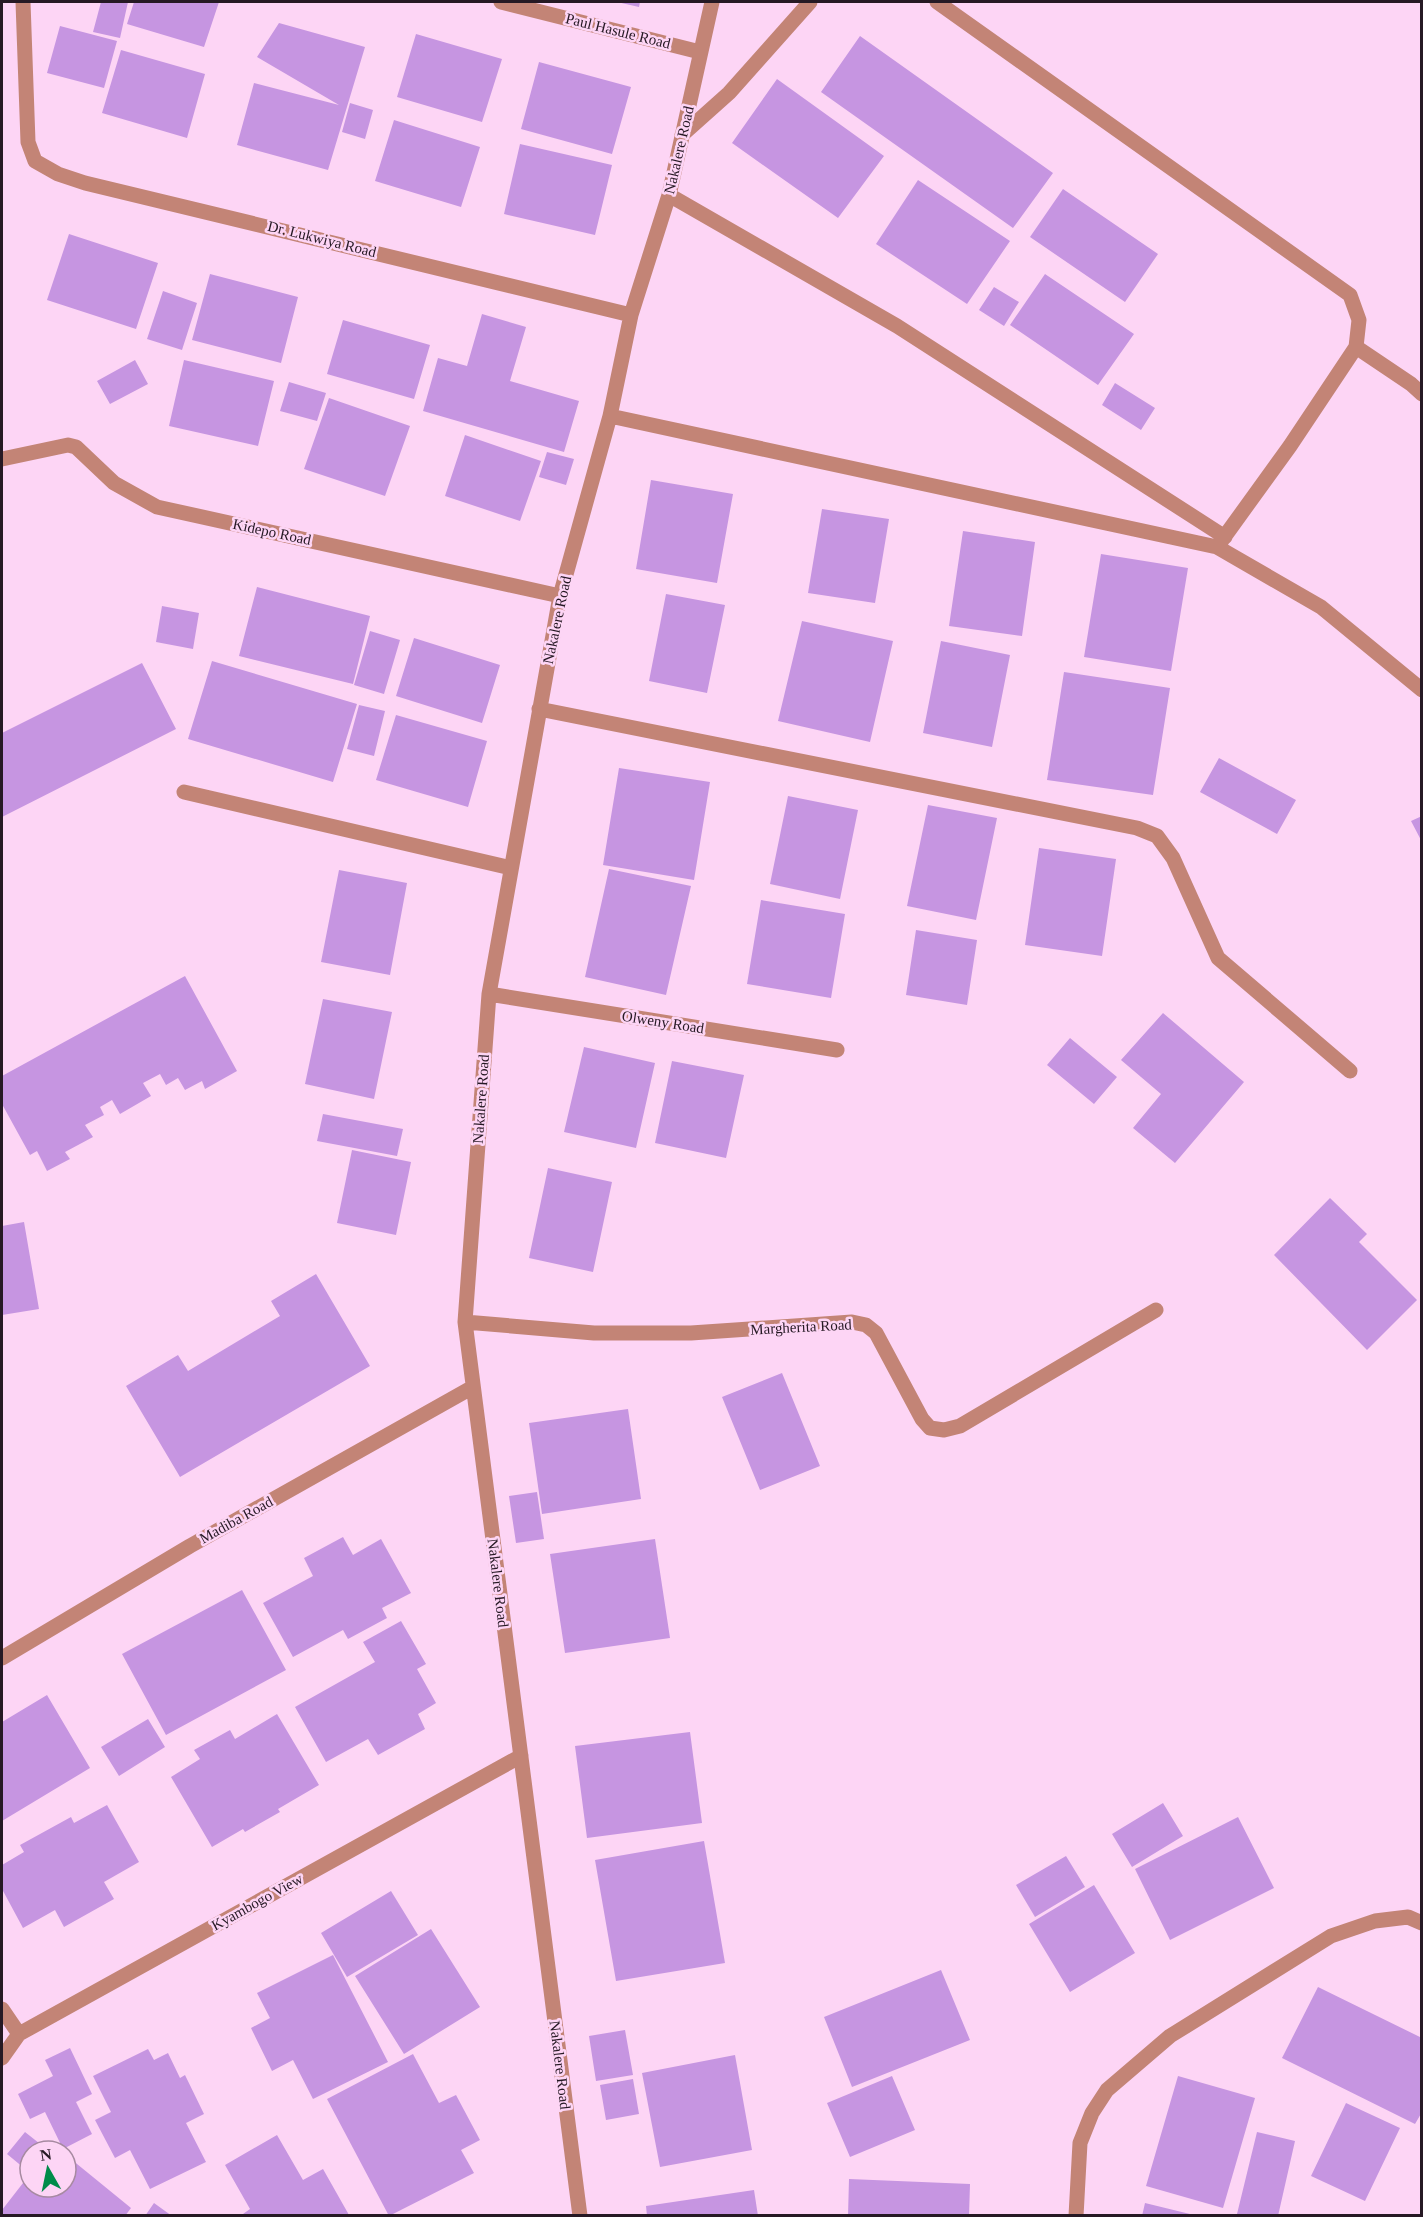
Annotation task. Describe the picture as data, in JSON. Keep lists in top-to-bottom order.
{
  "streets": {
    "street": [
      "Paul Hasule Road",
      "Nakalere Road",
      "Dr. Lukwiya Road",
      "Kidepo Road",
      "Olweny Road",
      "Margherita Road",
      "Madiba Road",
      "Kyambogo View"
    ]
  },
  "crossings": [
    ["Paul Hasule Road", "Nakalere Road"],
    ["Nakalere Road", "Dr. Lukwiya Road"],
    ["Nakalere Road", "Kidepo Road"],
    ["Nakalere Road", "Olweny Road"],
    ["Nakalere Road", "Margherita Road"],
    ["Nakalere Road", "Madiba Road"],
    ["Nakalere Road", "Kyambogo View"]
  ],
  "north": "top"
}
